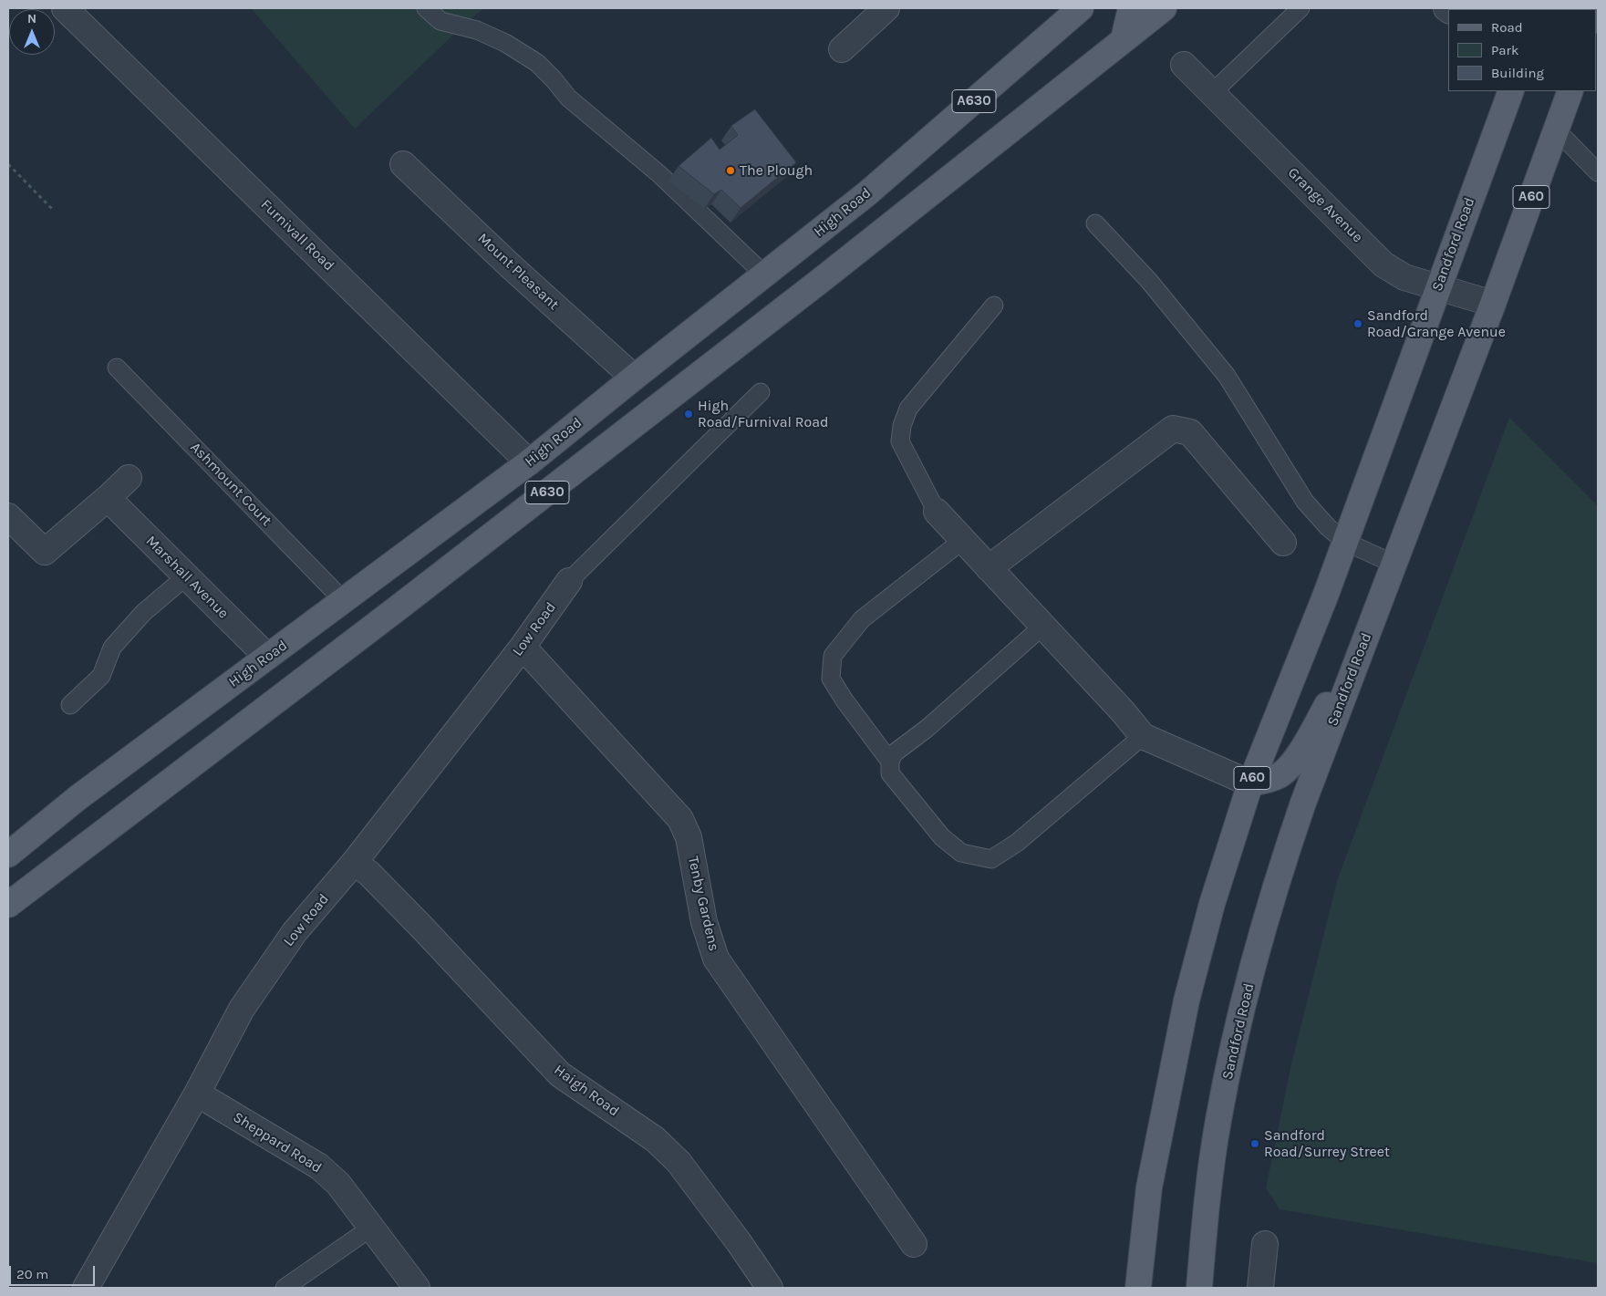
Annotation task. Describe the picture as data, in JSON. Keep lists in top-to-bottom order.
{
  "streets": {
    "main road": [
      "A630",
      "A60",
      "High Road",
      "Sandford Road"
    ],
    "street": [
      "Grange Avenue",
      "Furnivall Road",
      "Mount Pleasant",
      "Marshall Avenue",
      "Low Road",
      "Tenby Gardens",
      "Haigh Road",
      "Sheppard Road"
    ],
    "lane": ["Ashmount Court"]
  },
  "crossings": [
    ["A60", "Sandford Road"],
    ["Grange Avenue", "Sandford Road"],
    ["High Road", "Furnivall Road"],
    ["High Road", "Mount Pleasant"],
    ["High Road", "Ashmount Court"],
    ["High Road", "Marshall Avenue"],
    ["Low Road", "Tenby Gardens"],
    ["Low Road", "Haigh Road"],
    ["Low Road", "Sheppard Road"]
  ],
  "places": [
    "The Plough",
    "Sandford Road/Grange Avenue",
    "High Road/Furnival Road",
    "Sandford Road/Surrey Street"
  ],
  "legend": ["Road", "Park", "Building"],
  "scale_bar": "20 m",
  "north": "top"
}
